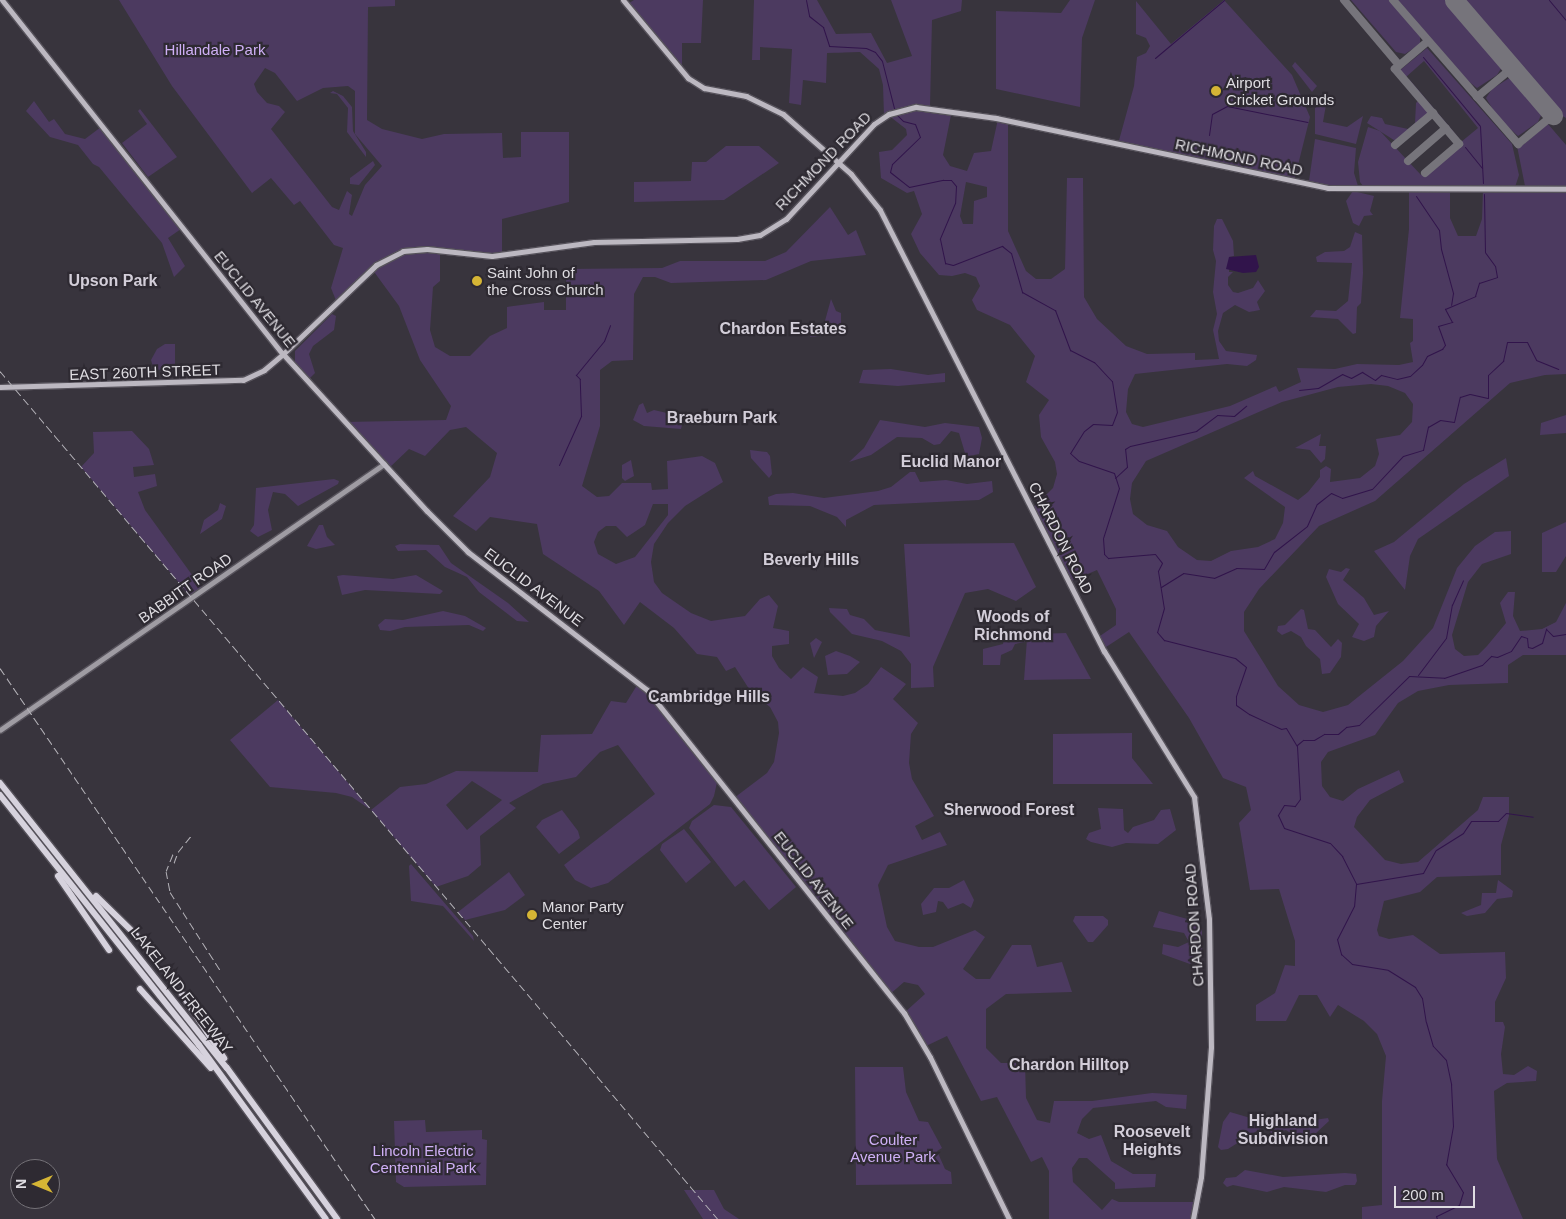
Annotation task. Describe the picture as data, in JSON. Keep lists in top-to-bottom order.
{
  "streets": {
    "highway": ["LAKELAND FREEWAY"],
    "main road": [
      "RICHMOND ROAD",
      "EUCLID AVENUE",
      "EAST 260TH STREET",
      "CHARDON ROAD",
      "BABBITT ROAD"
    ]
  },
  "crossings": [
    ["RICHMOND ROAD", "EUCLID AVENUE"],
    ["RICHMOND ROAD", "EAST 260TH STREET"],
    ["RICHMOND ROAD", "CHARDON ROAD"],
    ["EUCLID AVENUE", "EAST 260TH STREET"],
    ["EUCLID AVENUE", "BABBITT ROAD"]
  ],
  "districts": [
    "Upson Park",
    "Chardon Estates",
    "Braeburn Park",
    "Euclid Manor",
    "Beverly Hills",
    "Woods of Richmond",
    "Cambridge Hills",
    "Sherwood Forest",
    "Chardon Hilltop",
    "Highland Subdivision",
    "Roosevelt Heights"
  ],
  "parks": ["Hillandale Park", "Coulter Avenue Park", "Lincoln Electric Centennial Park"],
  "places": ["Airport Cricket Grounds", "Saint John of the Cross Church", "Manor Party Center"],
  "scale_bar": "200 m",
  "north": "left"
}
